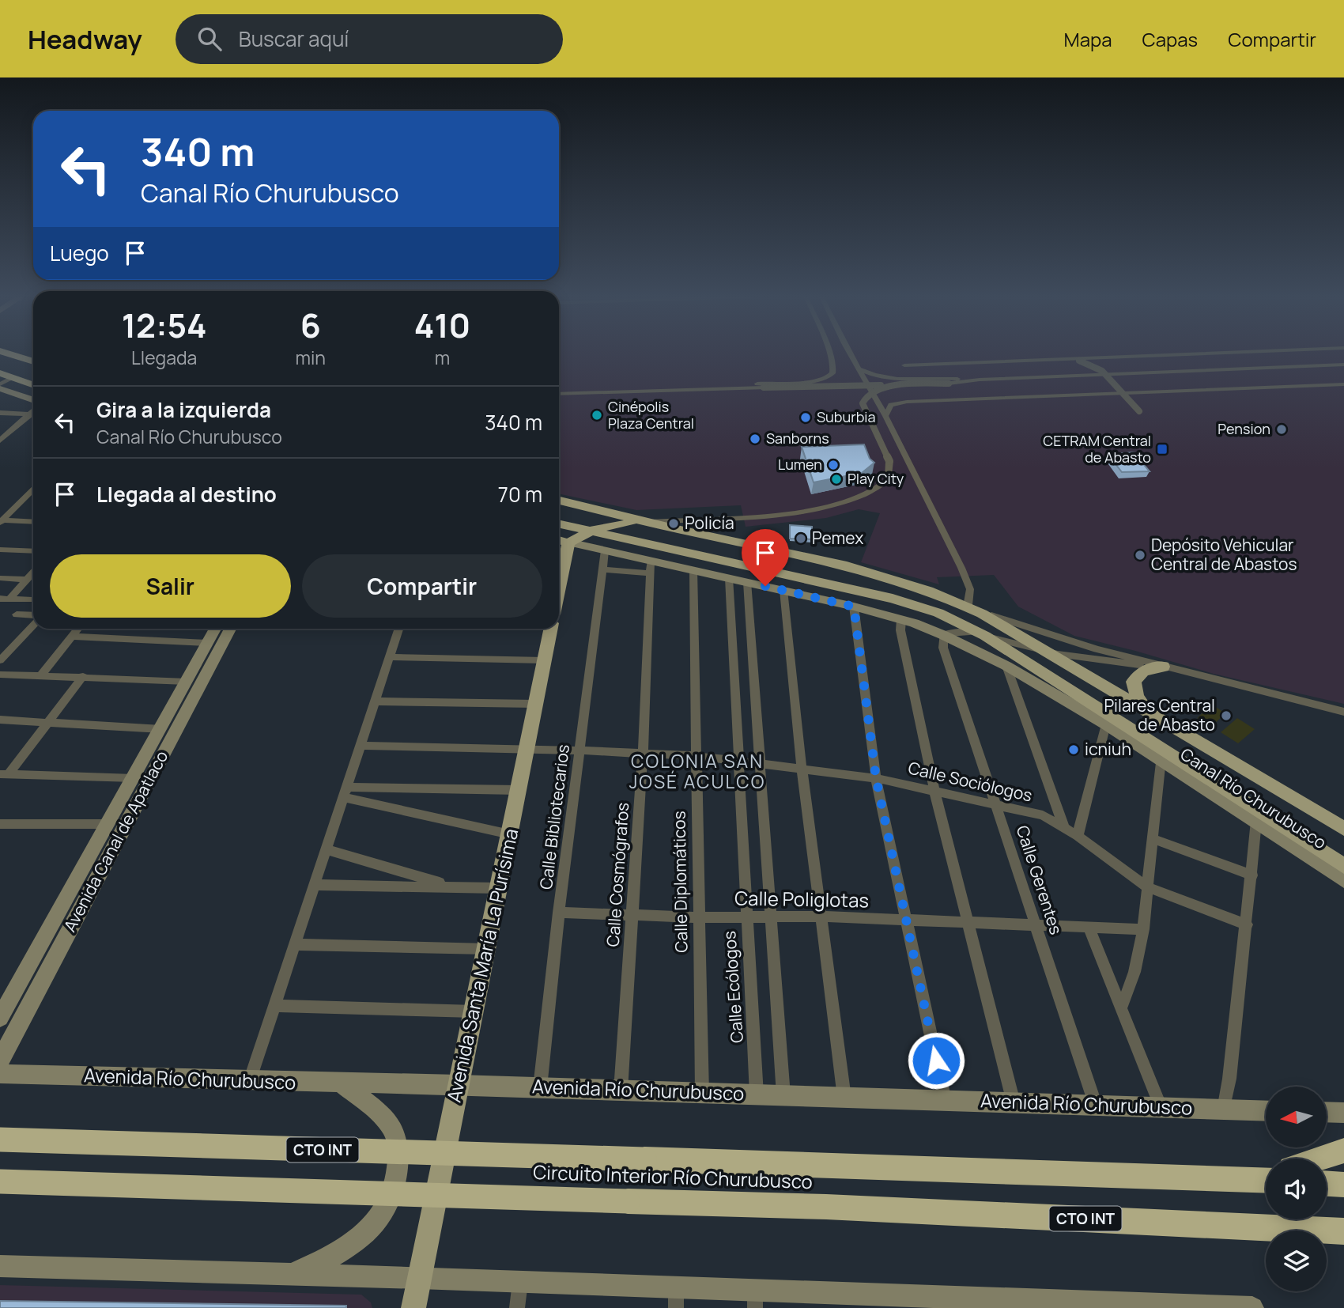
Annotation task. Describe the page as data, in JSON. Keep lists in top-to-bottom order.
{
  "streets": {
    "highway": ["CTO INT", "Circuito Interior Río Churubusco"],
    "main road": [
      "Canal Río Churubusco",
      "Avenida Canal de Apatlaco",
      "Avenida Santa María La Purísima",
      "Avenida Río Churubusco"
    ],
    "street": [
      "Calle Sociólogos",
      "Calle Bibliotecarios",
      "Calle Cosmógrafos",
      "Calle Gerentes",
      "Calle Diplomáticos",
      "Calle Poliglotas",
      "Calle Ecólogos"
    ]
  },
  "crossings": [
    ["Calle Sociólogos", "Calle Bibliotecarios"],
    ["Calle Sociólogos", "Calle Cosmógrafos"],
    ["Calle Sociólogos", "Calle Gerentes"],
    ["Calle Sociólogos", "Calle Diplomáticos"],
    ["Calle Sociólogos", "Avenida Santa María La Purísima"],
    ["Calle Sociólogos", "Calle Ecólogos"],
    ["Canal Río Churubusco", "Calle Bibliotecarios"],
    ["Canal Río Churubusco", "Calle Cosmógrafos"],
    ["Canal Río Churubusco", "Calle Gerentes"],
    ["Canal Río Churubusco", "Calle Diplomáticos"],
    ["Canal Río Churubusco", "Avenida Santa María La Purísima"],
    ["Canal Río Churubusco", "Calle Ecólogos"],
    ["Calle Bibliotecarios", "Calle Poliglotas"],
    ["Calle Bibliotecarios", "Avenida Río Churubusco"],
    ["Calle Cosmógrafos", "Calle Poliglotas"],
    ["Calle Cosmógrafos", "Avenida Río Churubusco"],
    ["Calle Gerentes", "Calle Poliglotas"],
    ["Calle Gerentes", "Avenida Río Churubusco"],
    ["Calle Diplomáticos", "Calle Poliglotas"],
    ["Calle Diplomáticos", "Avenida Río Churubusco"],
    ["Calle Poliglotas", "Calle Ecólogos"],
    ["Avenida Santa María La Purísima", "Avenida Río Churubusco"],
    ["Calle Ecólogos", "Avenida Río Churubusco"]
  ],
  "districts": ["COLONIA SAN JOSÉ ACULCO"],
  "places": {
    "other": [
      "Cinépolis Plaza Central",
      "Suburbia",
      "Pension",
      "Sanborns",
      "Lumen",
      "Play City",
      "Policía",
      "Pemex",
      "Depósito Vehicular Central de Abastos",
      "Pilares Central de Abasto",
      "icniuh"
    ],
    "transit": ["CETRAM Central de Abasto"]
  },
  "north": "left",
  "page": {
    "header": "Headway",
    "search": "Buscar aquí",
    "nav": ["Mapa", "Capas", "Compartir"],
    "turn": ["340 m", "Canal Río Churubusco"],
    "then": "Luego",
    "eta": [
      "12:54",
      "Llegada",
      "6",
      "min",
      "410",
      "m"
    ],
    "list": [
      {
        "name": "Gira a la izquierda",
        "note": "Canal Río Churubusco",
        "value": "340 m"
      },
      {
        "name": "Llegada al destino",
        "value": "70 m"
      }
    ],
    "buttons": ["Salir", "Compartir"]
  }
}
